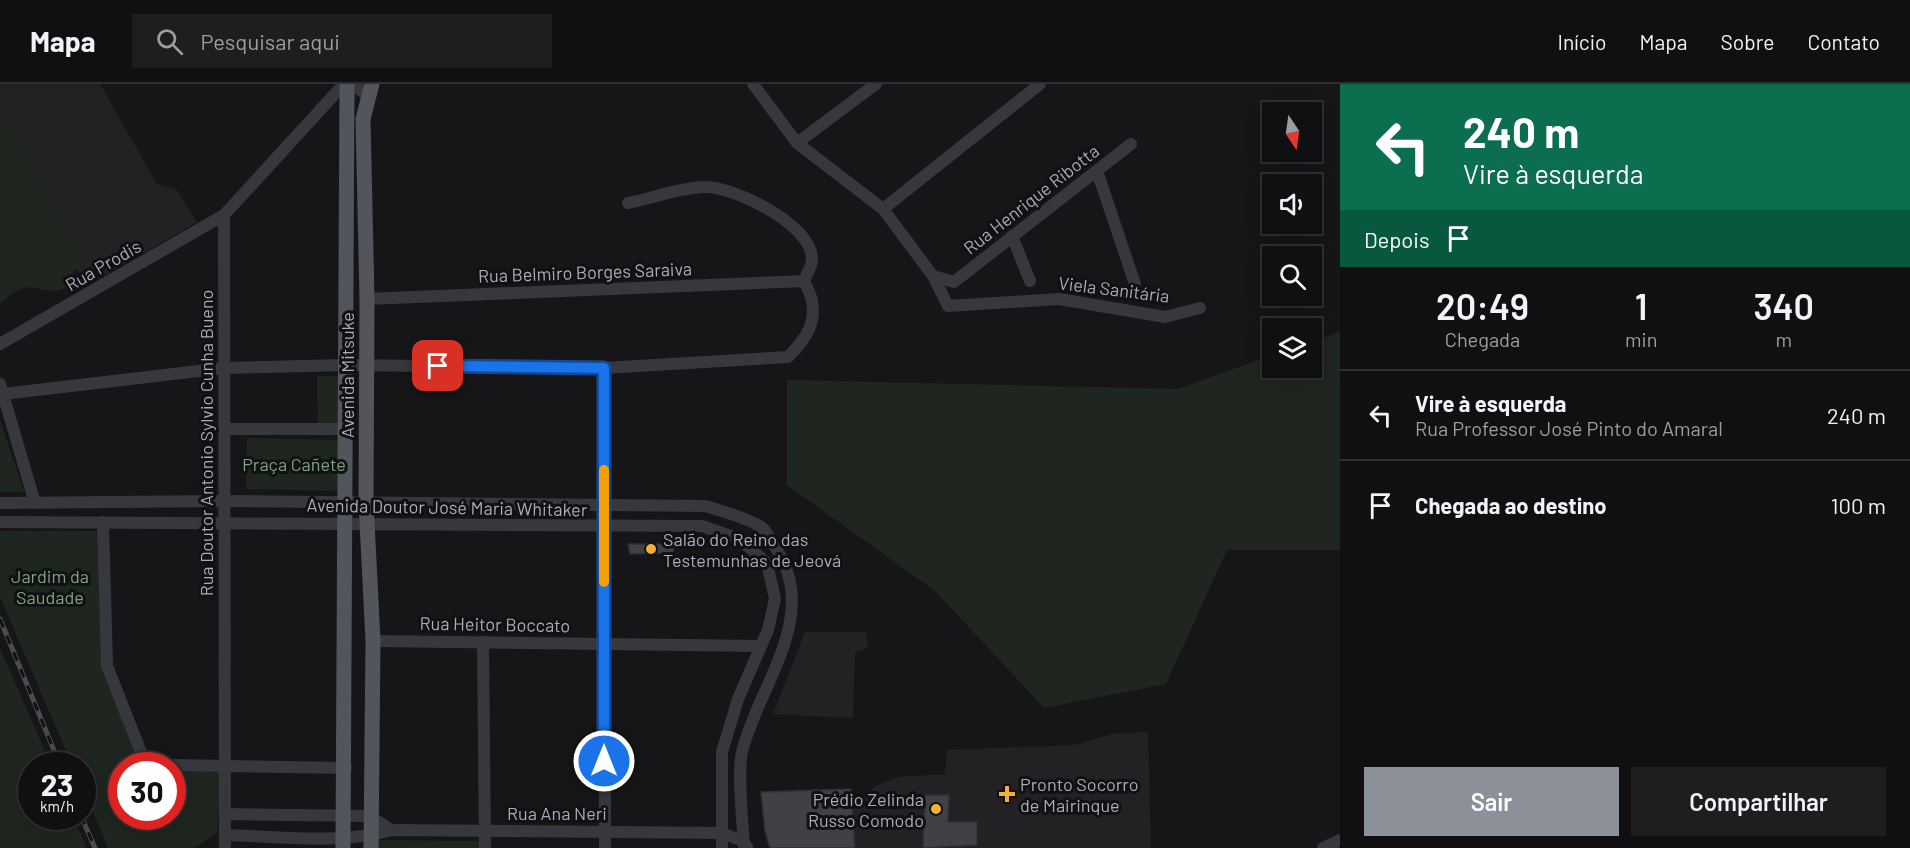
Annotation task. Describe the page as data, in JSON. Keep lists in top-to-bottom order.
{
  "streets": {
    "main road": ["Avenida Mitsuke"],
    "street": [
      "Rua Henrique Ribotta",
      "Rua Prodis",
      "Rua Belmiro Borges Saraiva",
      "Viela Sanitária",
      "Rua Doutor Antonio Sylvio Cunha Bueno",
      "Avenida Doutor José Maria Whitaker",
      "Rua Heitor Boccato",
      "Rua Ana Neri"
    ]
  },
  "crossings": [
    ["Rua Henrique Ribotta", "Viela Sanitária"],
    ["Rua Prodis", "Rua Doutor Antonio Sylvio Cunha Bueno"],
    ["Rua Belmiro Borges Saraiva", "Avenida Mitsuke"],
    ["Avenida Mitsuke", "Avenida Doutor José Maria Whitaker"],
    ["Avenida Mitsuke", "Rua Heitor Boccato"],
    ["Avenida Mitsuke", "Rua Ana Neri"],
    ["Rua Doutor Antonio Sylvio Cunha Bueno", "Avenida Doutor José Maria Whitaker"],
    ["Rua Doutor Antonio Sylvio Cunha Bueno", "Rua Ana Neri"],
    ["Avenida Doutor José Maria Whitaker", "Rua Heitor Boccato"],
    ["Avenida Doutor José Maria Whitaker", "Rua Ana Neri"]
  ],
  "parks": ["Praça Cañete", "Jardim da Saudade"],
  "places": {
    "other": ["Salão do Reino das Testemunhas de Jeová", "Prédio Zelinda Russo Comodo"],
    "health": ["Pronto Socorro de Mairinque"]
  },
  "north": "bottom",
  "page": {
    "header": "Mapa",
    "search": "Pesquisar aqui",
    "nav": [
      "Início",
      "Mapa",
      "Sobre",
      "Contato"
    ],
    "turn": ["240 m", "Vire à esquerda"],
    "then": "Depois",
    "eta": [
      "20:49",
      "Chegada",
      "1",
      "min",
      "340",
      "m"
    ],
    "list": [
      {
        "name": "Vire à esquerda",
        "note": "Rua Professor José Pinto do Amaral",
        "value": "240 m"
      },
      {
        "name": "Chegada ao destino",
        "value": "100 m"
      }
    ],
    "speed": "23 km/h",
    "limit": "30",
    "buttons": ["Sair", "Compartilhar"]
  }
}
